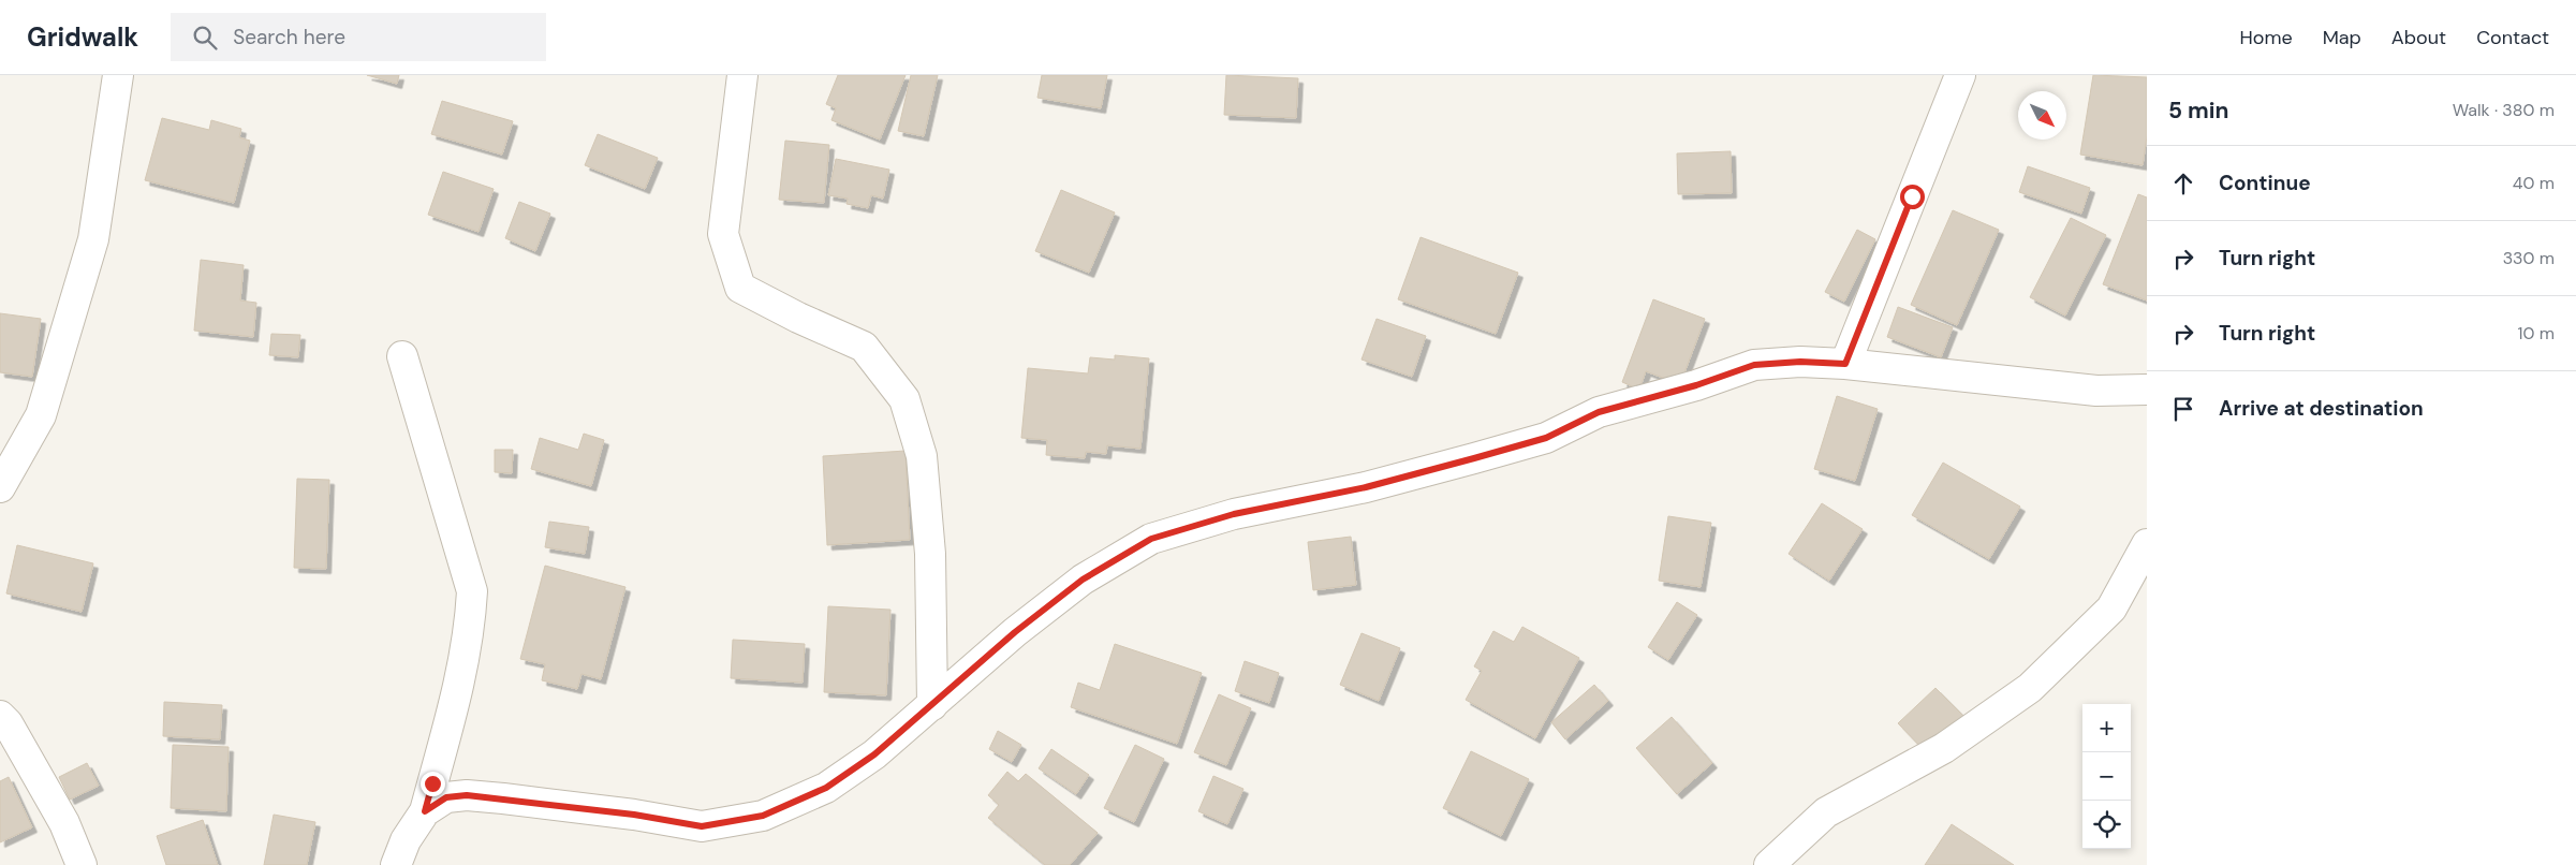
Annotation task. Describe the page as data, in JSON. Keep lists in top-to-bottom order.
{
  "north": "bottom right",
  "page": {
    "header": "Gridwalk",
    "search": "Search here",
    "nav": [
      "Home",
      "Map",
      "About",
      "Contact"
    ],
    "heading": ["5 min", "Walk · 380 m"],
    "list": [
      ["Continue", "40 m"],
      ["Turn right", "330 m"],
      ["Turn right", "10 m"],
      "Arrive at destination"
    ],
    "map_buttons": ["+", "−"]
  }
}
